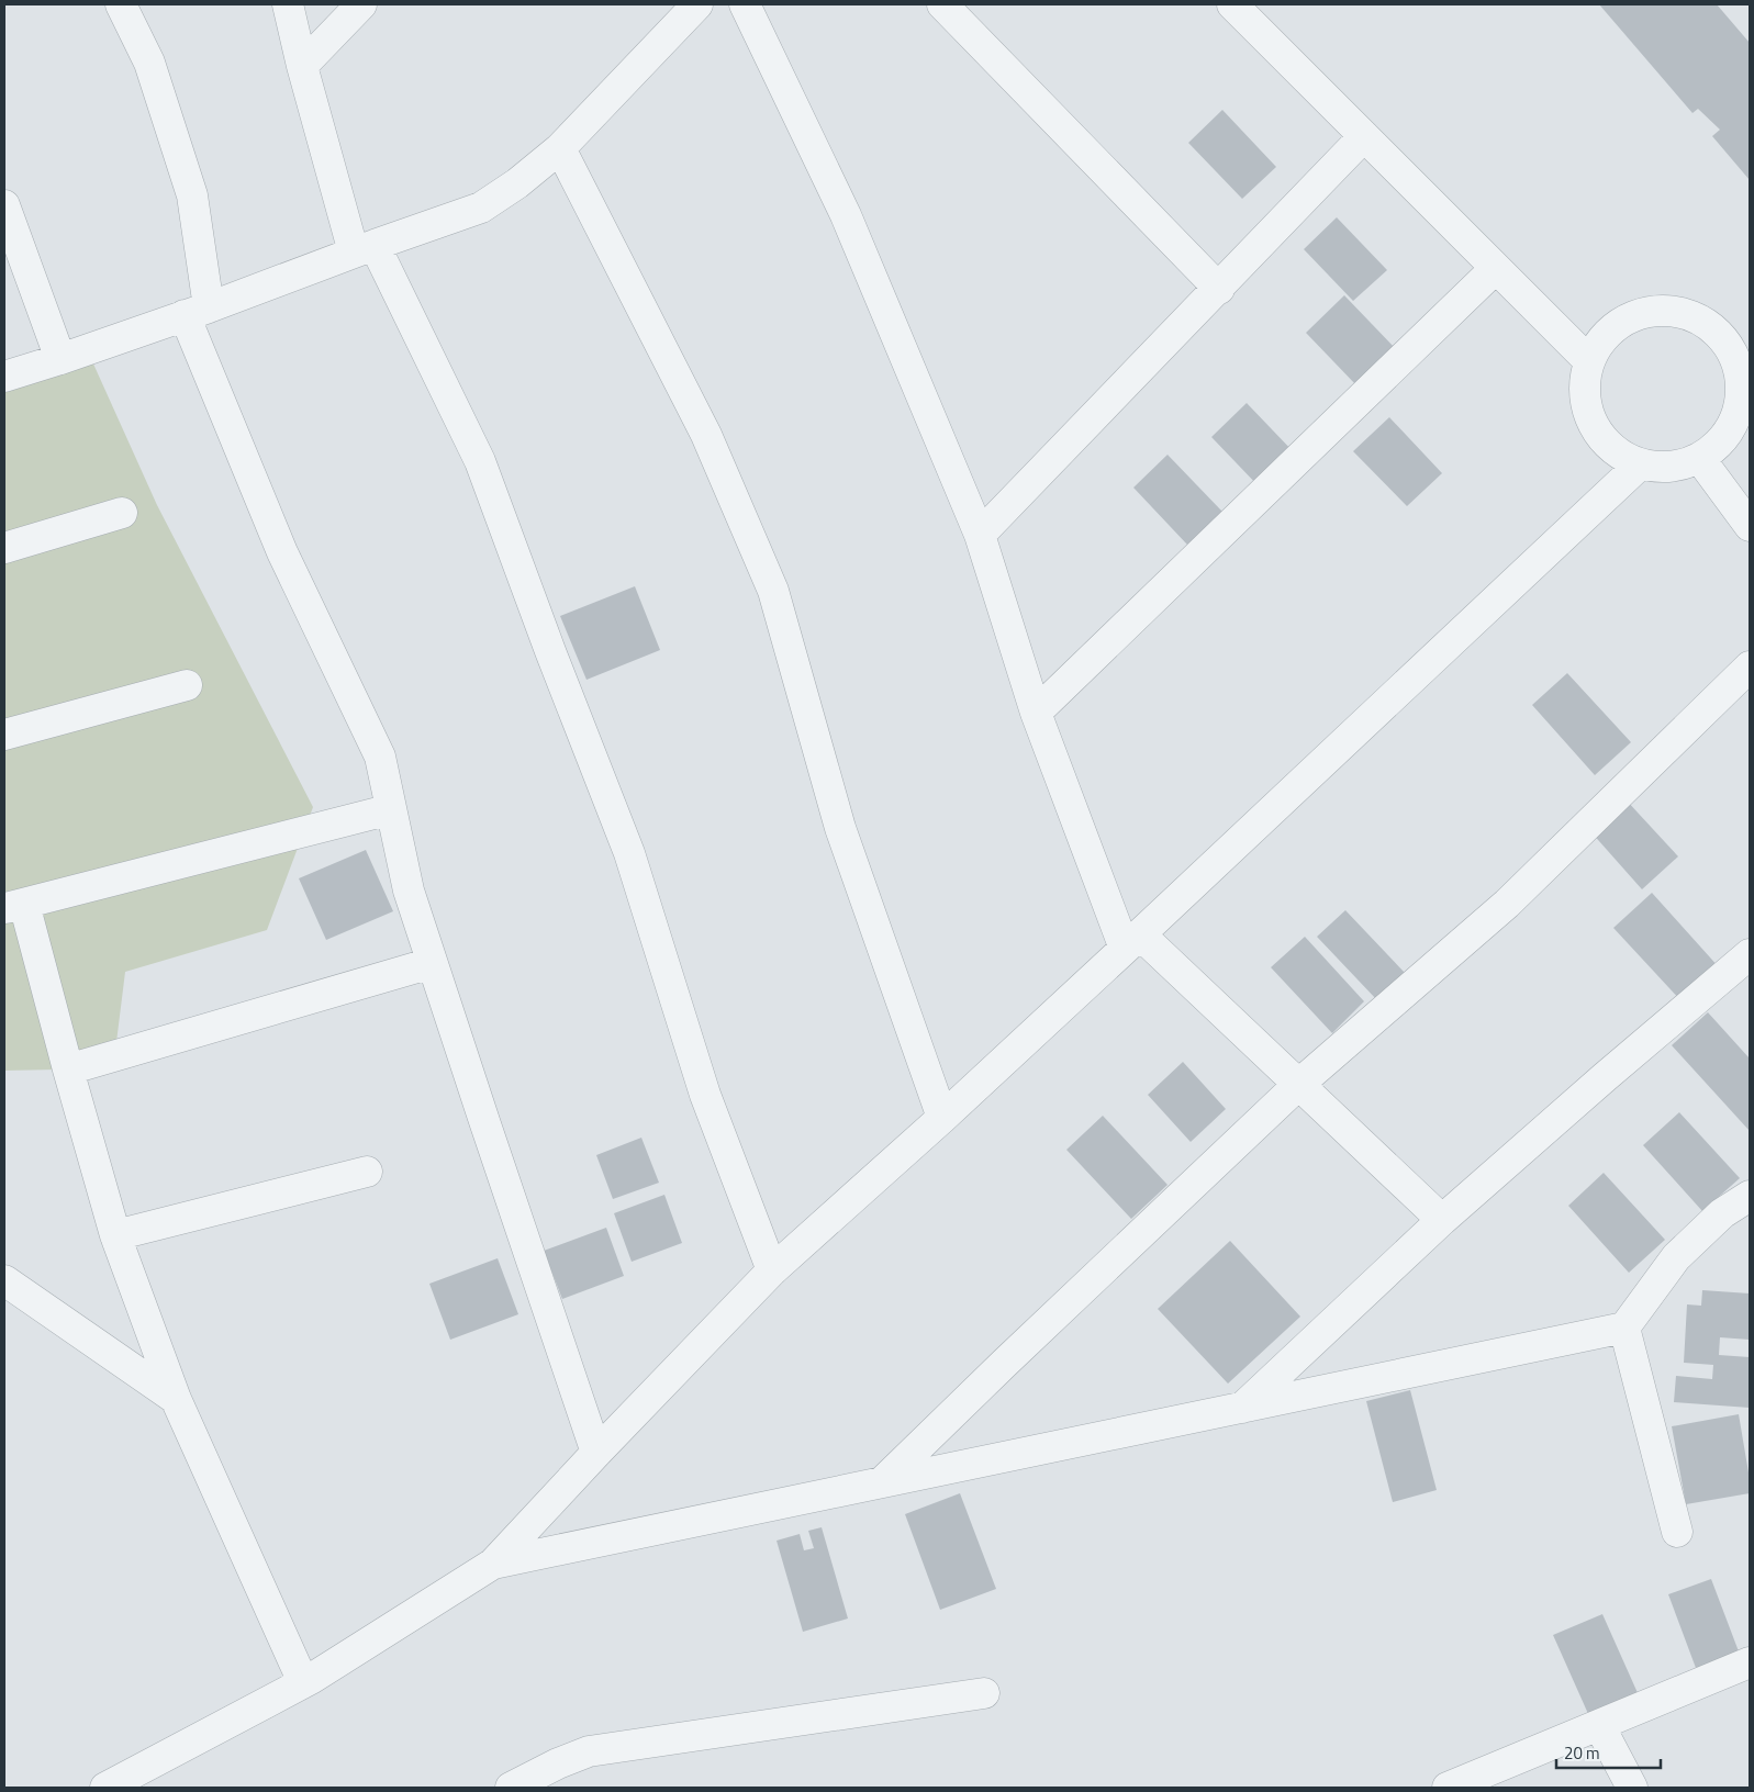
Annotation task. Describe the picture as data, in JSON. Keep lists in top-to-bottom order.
{
  "scale_bar": "20 m"
}
